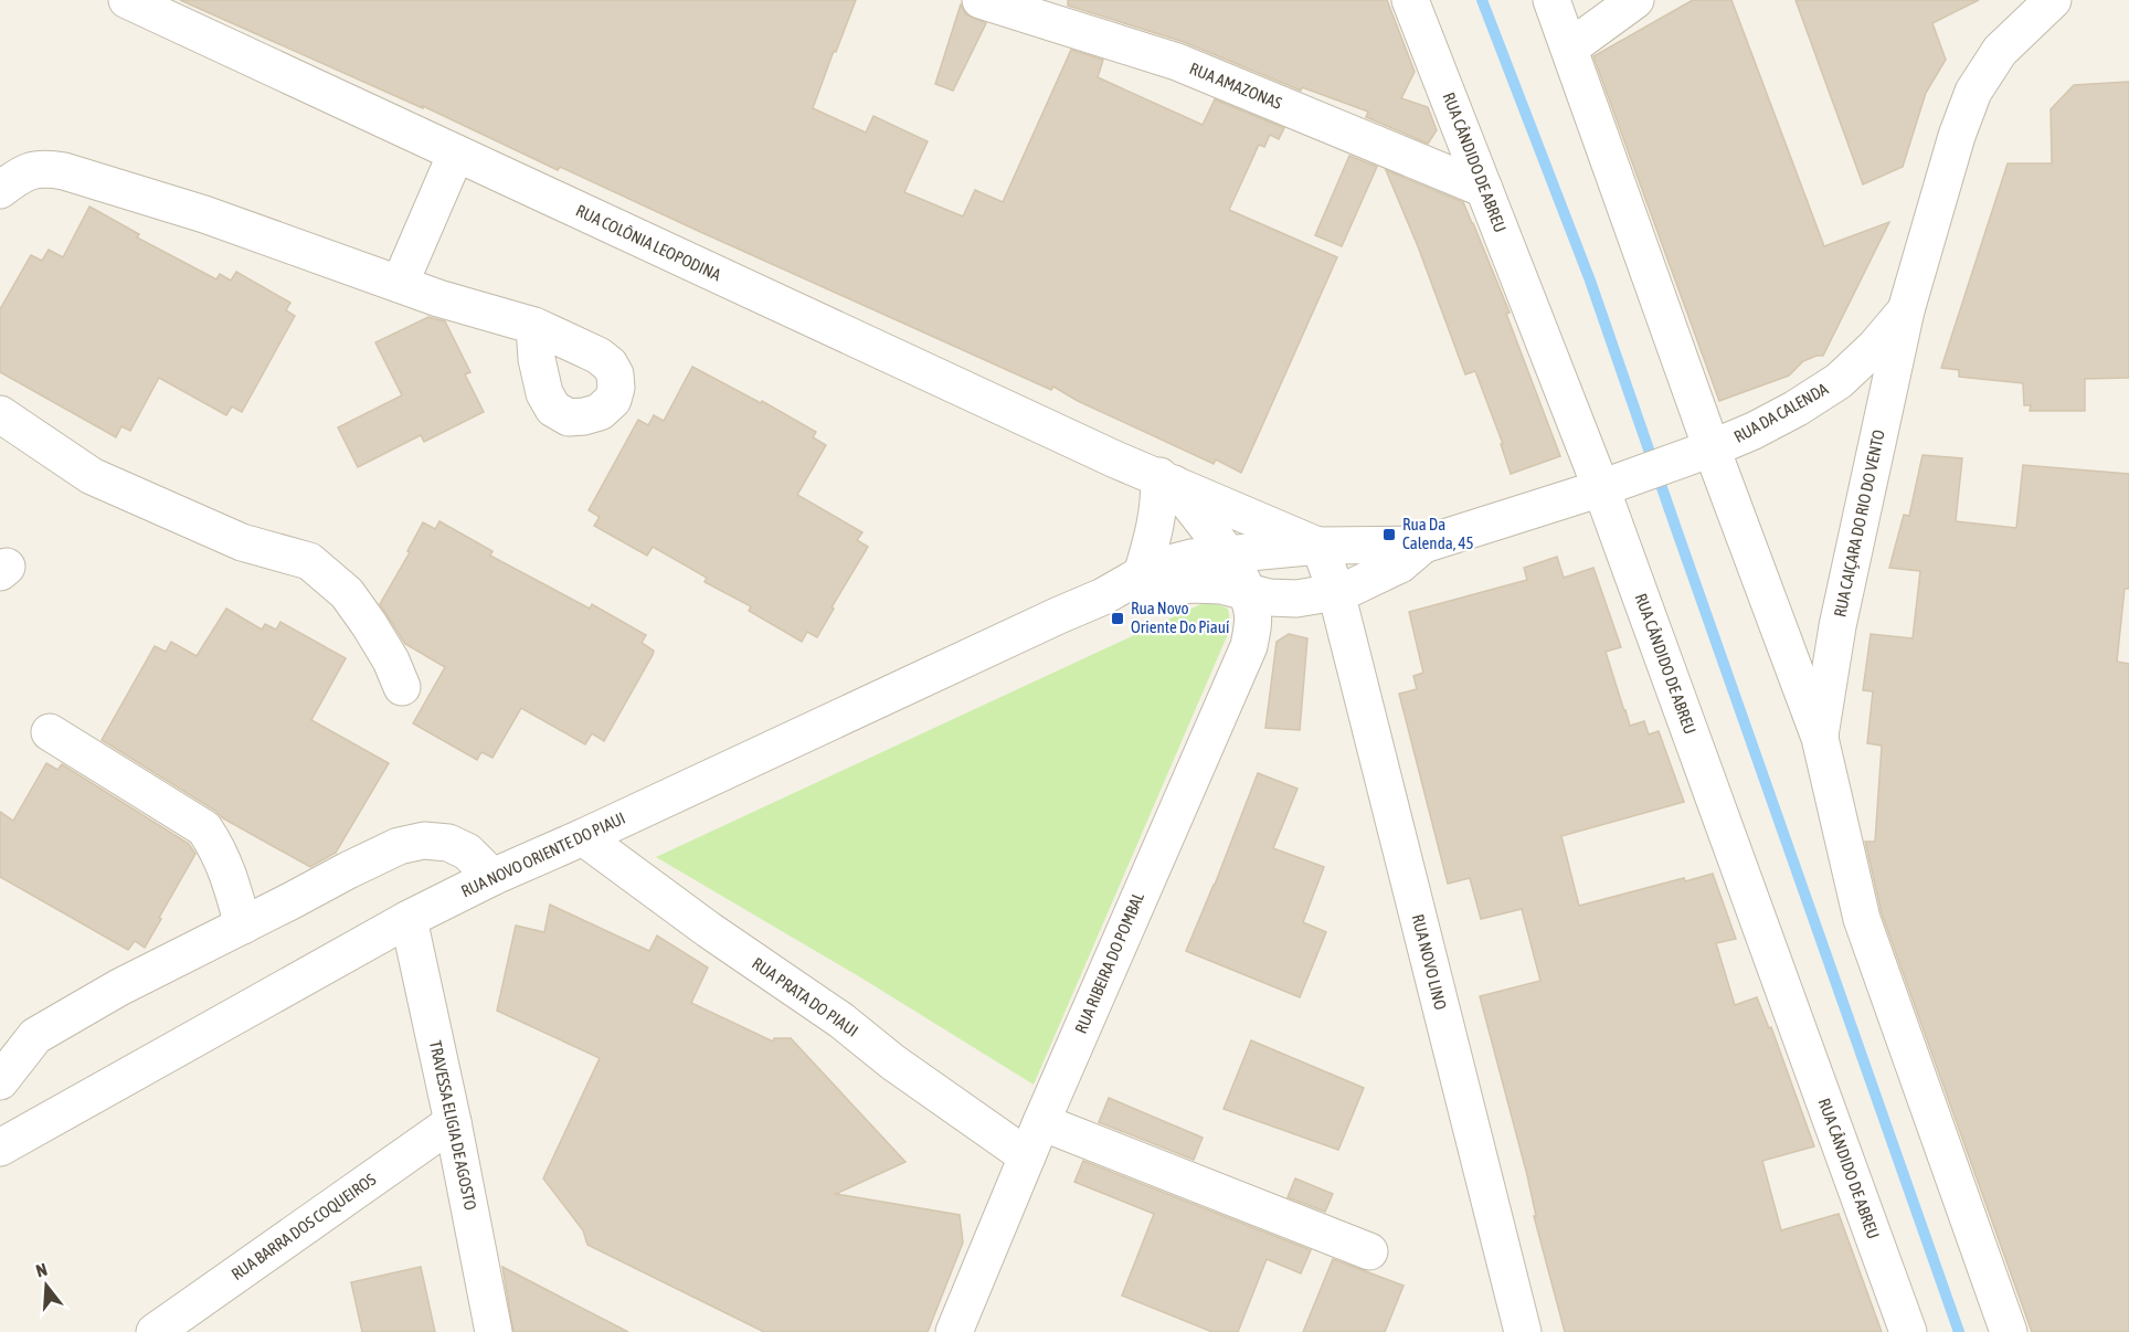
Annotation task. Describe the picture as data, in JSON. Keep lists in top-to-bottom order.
{
  "streets": {
    "street": [
      "RUA AMAZONAS",
      "RUA CÂNDIDO DE ABREU",
      "RUA COLÔNIA LEOPODINA",
      "RUA DA CALENDA",
      "RUA CAIÇARA DO RIO DO VENTO",
      "RUA NOVO ORIENTE DO PIAUI",
      "RUA NOVO LINO",
      "RUA RIBEIRA DO POMBAL",
      "RUA PRATA DO PIAUI",
      "TRAVESSA ELIGIA DE AGOSTO",
      "RUA BARRA DOS COQUEIROS"
    ]
  },
  "crossings": [
    ["RUA AMAZONAS", "RUA CÂNDIDO DE ABREU"],
    ["RUA CÂNDIDO DE ABREU", "RUA DA CALENDA"],
    ["RUA COLÔNIA LEOPODINA", "RUA DA CALENDA"],
    ["RUA COLÔNIA LEOPODINA", "RUA NOVO ORIENTE DO PIAUI"],
    ["RUA COLÔNIA LEOPODINA", "RUA NOVO LINO"],
    ["RUA DA CALENDA", "RUA CAIÇARA DO RIO DO VENTO"],
    ["RUA DA CALENDA", "RUA NOVO ORIENTE DO PIAUI"],
    ["RUA DA CALENDA", "RUA NOVO LINO"],
    ["RUA NOVO ORIENTE DO PIAUI", "RUA NOVO LINO"],
    ["RUA NOVO ORIENTE DO PIAUI", "RUA RIBEIRA DO POMBAL"],
    ["RUA NOVO ORIENTE DO PIAUI", "RUA PRATA DO PIAUI"],
    ["RUA NOVO ORIENTE DO PIAUI", "TRAVESSA ELIGIA DE AGOSTO"],
    ["RUA RIBEIRA DO POMBAL", "RUA PRATA DO PIAUI"],
    ["TRAVESSA ELIGIA DE AGOSTO", "RUA BARRA DOS COQUEIROS"]
  ],
  "places": {
    "transit": ["Rua Da Calenda, 45", "Rua Novo Oriente Do Piauí"]
  },
  "north": "top"
}
